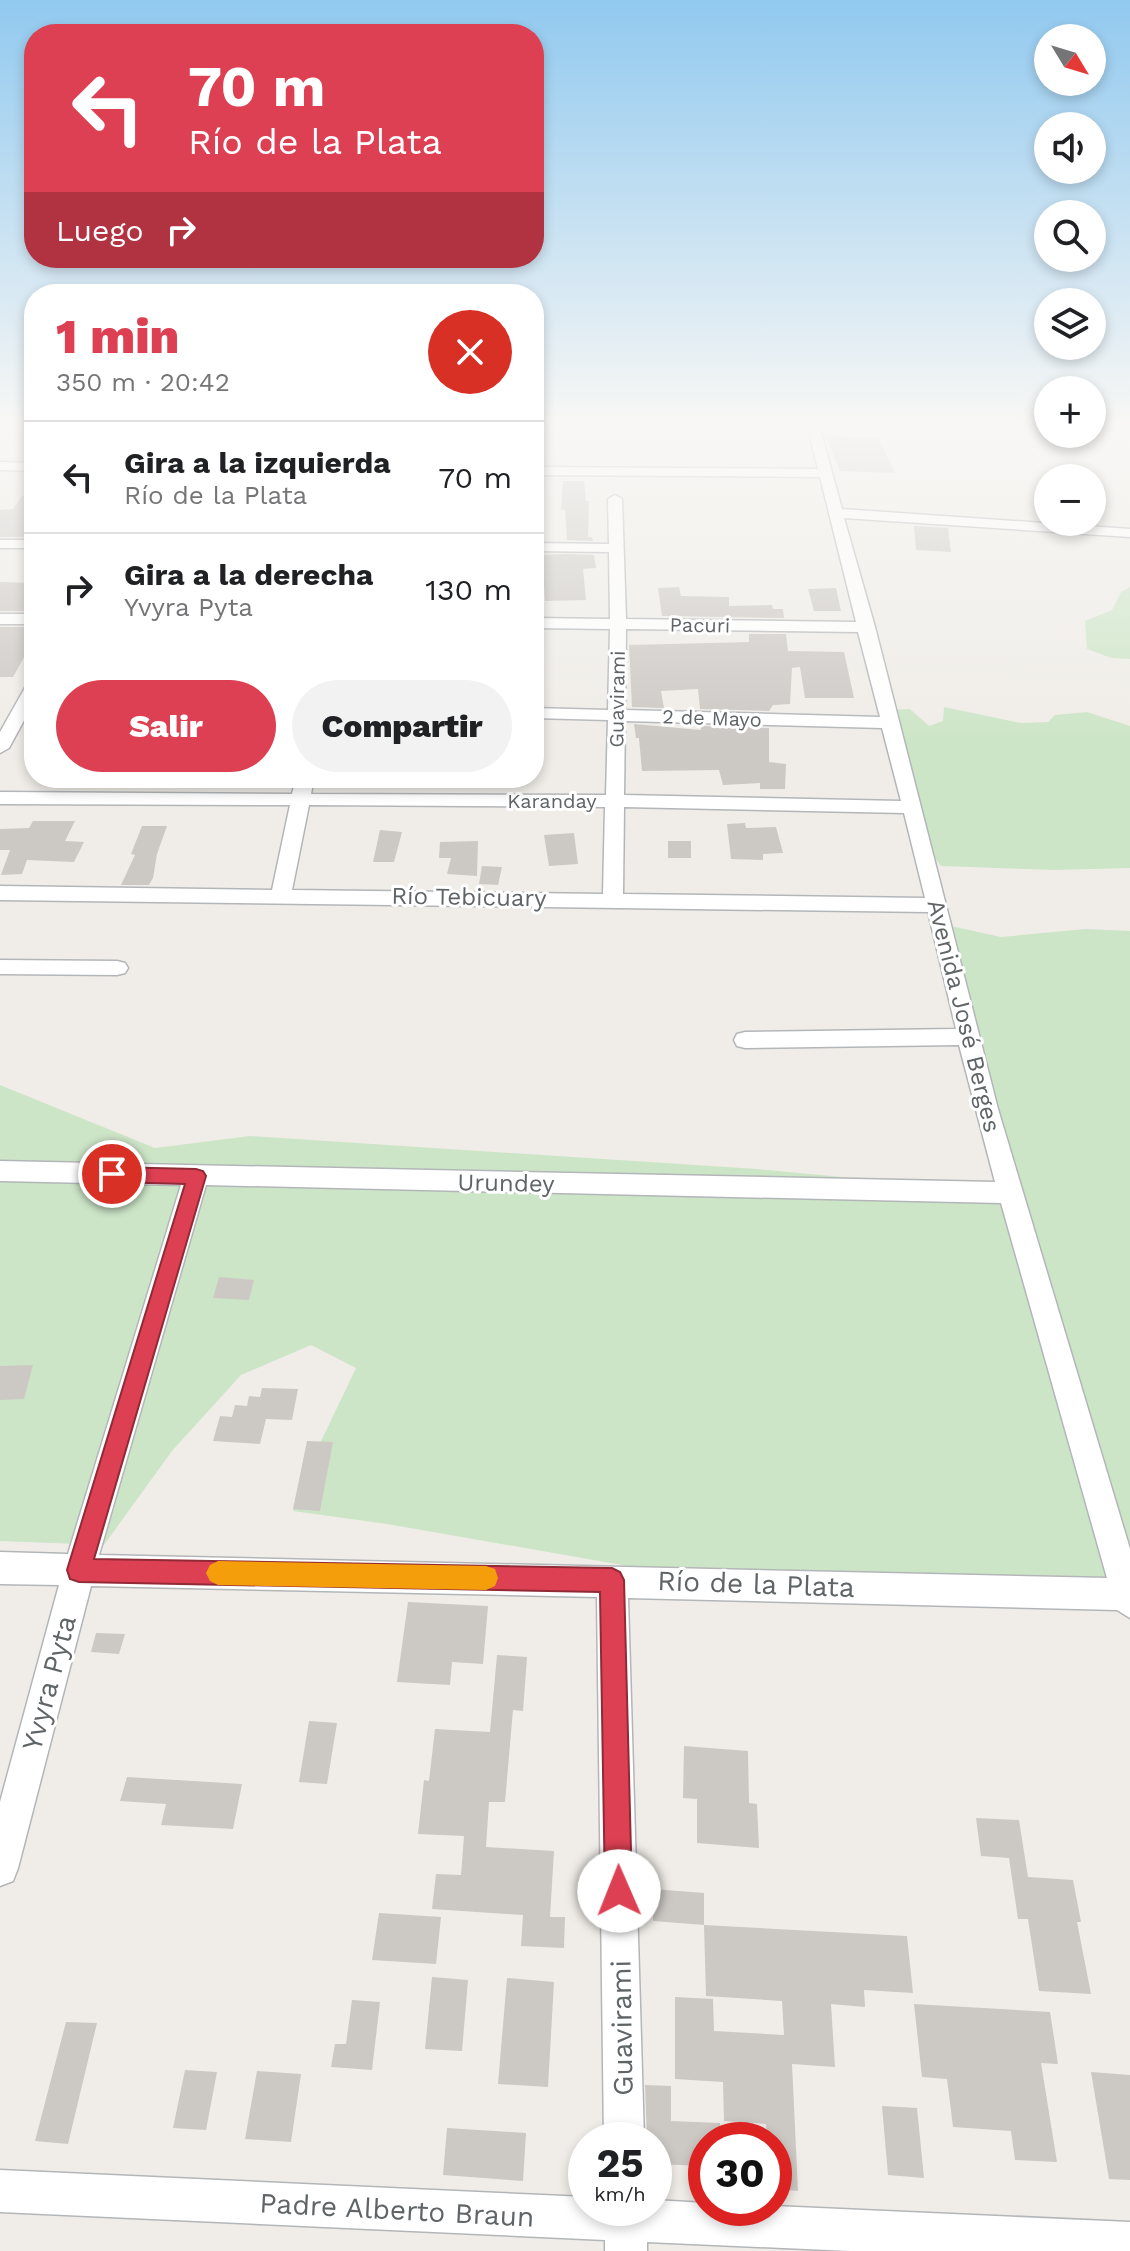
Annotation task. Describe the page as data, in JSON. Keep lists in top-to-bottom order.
{
  "streets": {
    "street": [
      "Pacuri",
      "Guavirami",
      "2 de Mayo",
      "Karanday",
      "Río Tebicuary",
      "Avenida José Berges",
      "Urundey",
      "Río de la Plata",
      "Yvyra Pyta",
      "Padre Alberto Braun"
    ]
  },
  "crossings": [
    ["Pacuri", "Guavirami"],
    ["Pacuri", "Avenida José Berges"],
    ["Guavirami", "2 de Mayo"],
    ["Guavirami", "Karanday"],
    ["Guavirami", "Río Tebicuary"],
    ["Guavirami", "Río de la Plata"],
    ["2 de Mayo", "Avenida José Berges"],
    ["Karanday", "Avenida José Berges"],
    ["Río Tebicuary", "Avenida José Berges"],
    ["Avenida José Berges", "Urundey"],
    ["Avenida José Berges", "Río de la Plata"],
    ["Urundey", "Yvyra Pyta"],
    ["Río de la Plata", "Yvyra Pyta"]
  ],
  "north": "bottom right",
  "page": {
    "map_buttons": ["+", "−"],
    "turn": ["70 m", "Río de la Plata"],
    "then": "Luego",
    "heading": ["1 min", "350 m · 20:42"],
    "list": [
      {
        "name": "Gira a la izquierda",
        "note": "Río de la Plata",
        "value": "70 m"
      },
      {
        "name": "Gira a la derecha",
        "note": "Yvyra Pyta",
        "value": "130 m"
      }
    ],
    "buttons": ["Salir", "Compartir"],
    "speed": "25 km/h",
    "limit": "30"
  }
}
